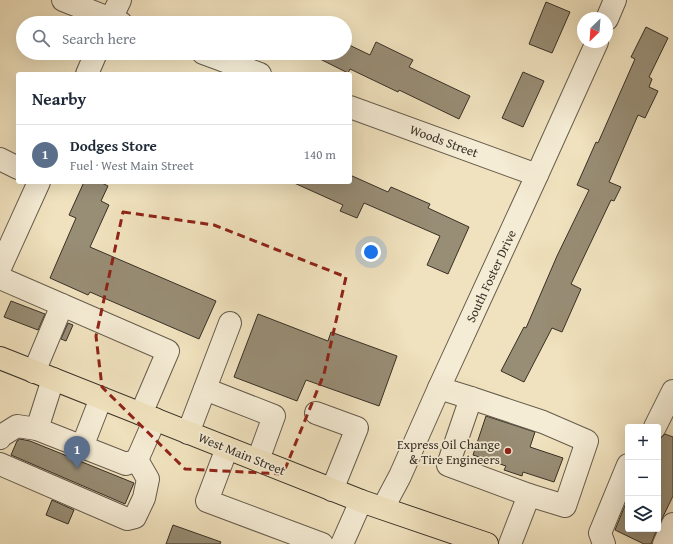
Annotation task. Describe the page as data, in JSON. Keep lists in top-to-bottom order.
{
  "streets": {
    "main road": ["West Main Street"],
    "street": ["Woods Street", "South Foster Drive"]
  },
  "crossings": [
    ["Woods Street", "South Foster Drive"],
    ["South Foster Drive", "West Main Street"]
  ],
  "places": ["Express Oil Change & Tire Engineers"],
  "north": "bottom left",
  "page": {
    "search": "Search here",
    "heading": "Nearby",
    "list": [
      {
        "mark": "1",
        "name": "Dodges Store",
        "note": "Fuel · West Main Street",
        "value": "140 m"
      }
    ],
    "map_buttons": ["+", "−"],
    "pins": "1"
  }
}
